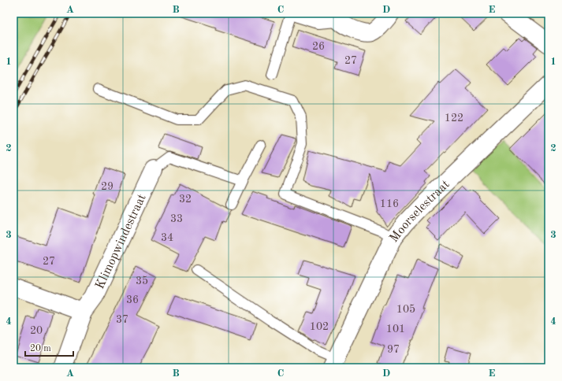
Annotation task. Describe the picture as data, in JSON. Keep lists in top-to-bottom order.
{
  "streets": {
    "street": ["Moorselestraat", "Klimopwindestraat"]
  },
  "house_numbers": [
    "26",
    "27",
    "122",
    "29",
    "32",
    "116",
    "33",
    "34",
    "27",
    "35",
    "36",
    "105",
    "37",
    "102",
    "101",
    "20",
    "97"
  ],
  "scale_bar": "20 m",
  "grid": {
    "columns": [
      "A",
      "B",
      "C",
      "D",
      "E"
    ],
    "rows": [
      "1",
      "2",
      "3",
      "4"
    ]
  }
}
